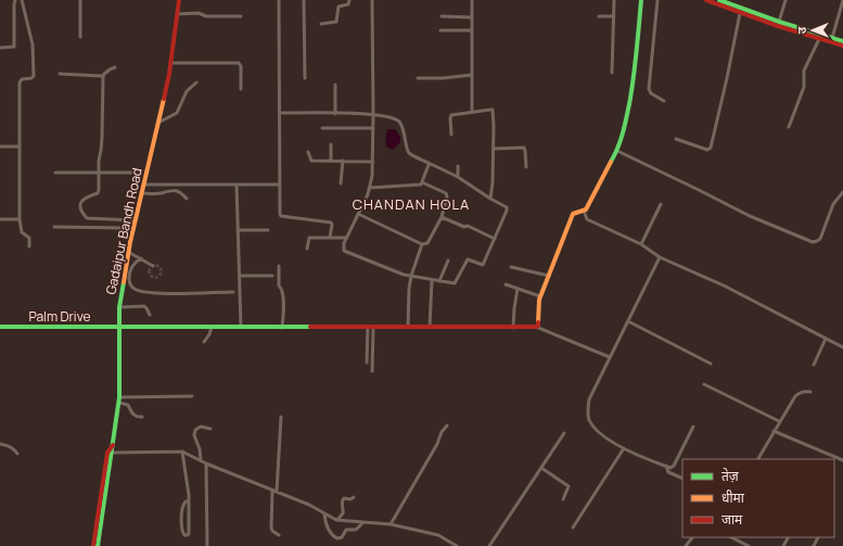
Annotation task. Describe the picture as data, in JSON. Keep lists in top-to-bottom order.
{
  "streets": {
    "street": ["Gadaipur Bandh Road", "Palm Drive"]
  },
  "crossings": [
    ["Gadaipur Bandh Road", "Palm Drive"]
  ],
  "districts": ["CHANDAN HOLA"],
  "legend": ["तेज़", "धीमा", "जाम"],
  "north": "left"
}
